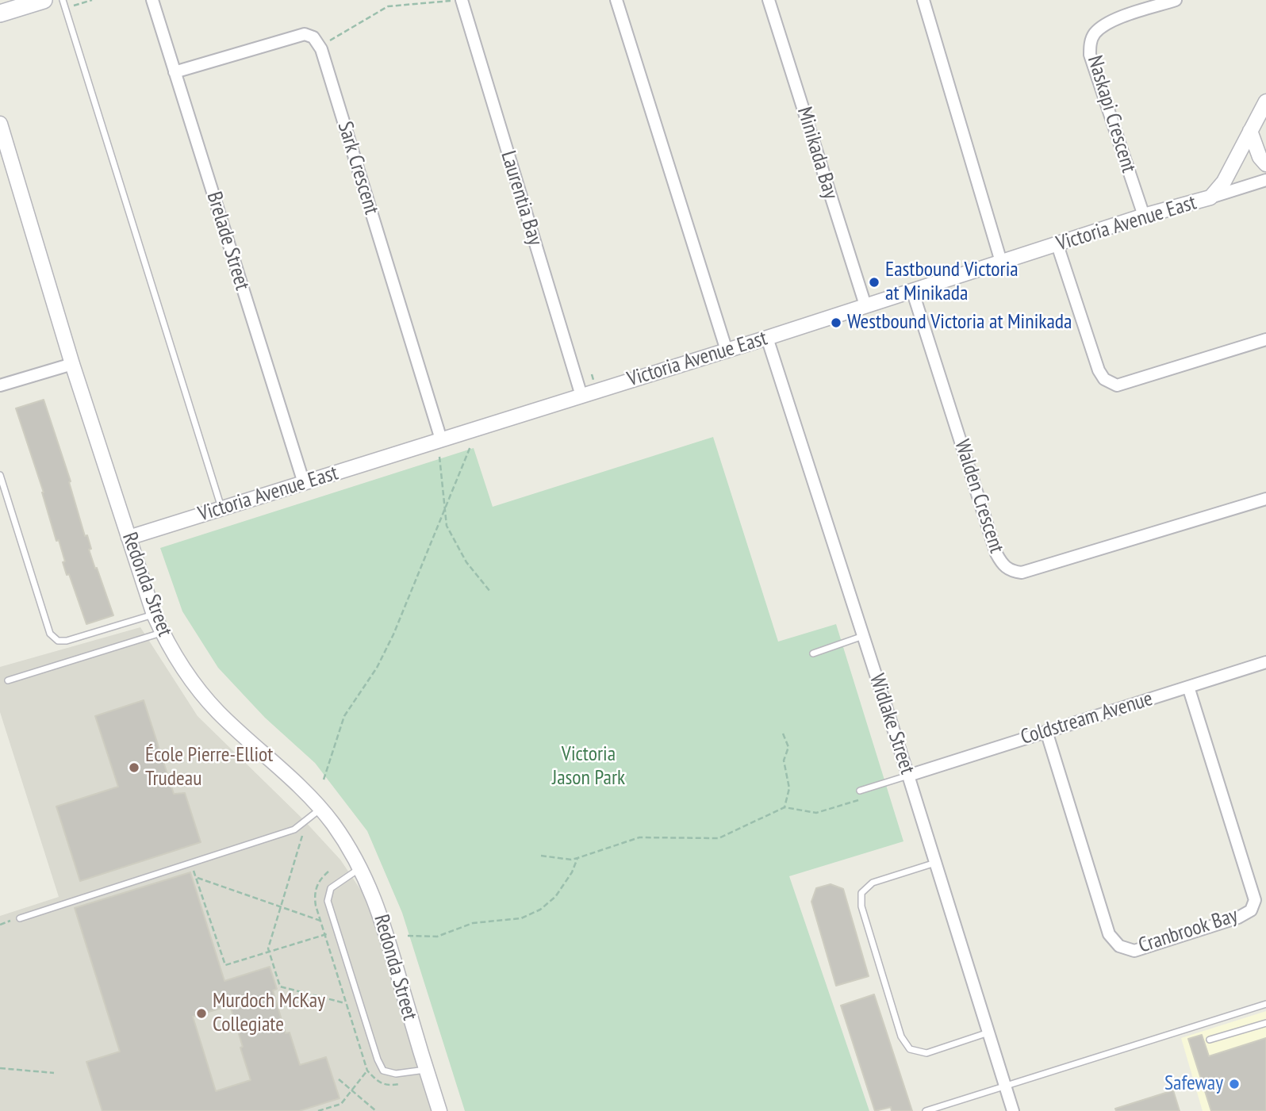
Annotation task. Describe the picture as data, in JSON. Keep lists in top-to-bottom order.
{
  "streets": {
    "street": [
      "Naskapi Crescent",
      "Minikada Bay",
      "Sark Crescent",
      "Laurentia Bay",
      "Victoria Avenue East",
      "Brelade Street",
      "Walden Crescent",
      "Redonda Street",
      "Coldstream Avenue",
      "Widlake Street",
      "Cranbrook Bay"
    ]
  },
  "crossings": [
    ["Naskapi Crescent", "Victoria Avenue East"],
    ["Minikada Bay", "Victoria Avenue East"],
    ["Sark Crescent", "Victoria Avenue East"],
    ["Laurentia Bay", "Victoria Avenue East"],
    ["Victoria Avenue East", "Brelade Street"],
    ["Victoria Avenue East", "Walden Crescent"],
    ["Victoria Avenue East", "Redonda Street"],
    ["Victoria Avenue East", "Widlake Street"],
    ["Coldstream Avenue", "Widlake Street"],
    ["Coldstream Avenue", "Cranbrook Bay"]
  ],
  "parks": ["Victoria Jason Park"],
  "places": [
    "Eastbound Victoria at Minikada",
    "Westbound Victoria at Minikada",
    "École Pierre-Elliot Trudeau",
    "Murdoch McKay Collegiate",
    "Safeway"
  ]
}
